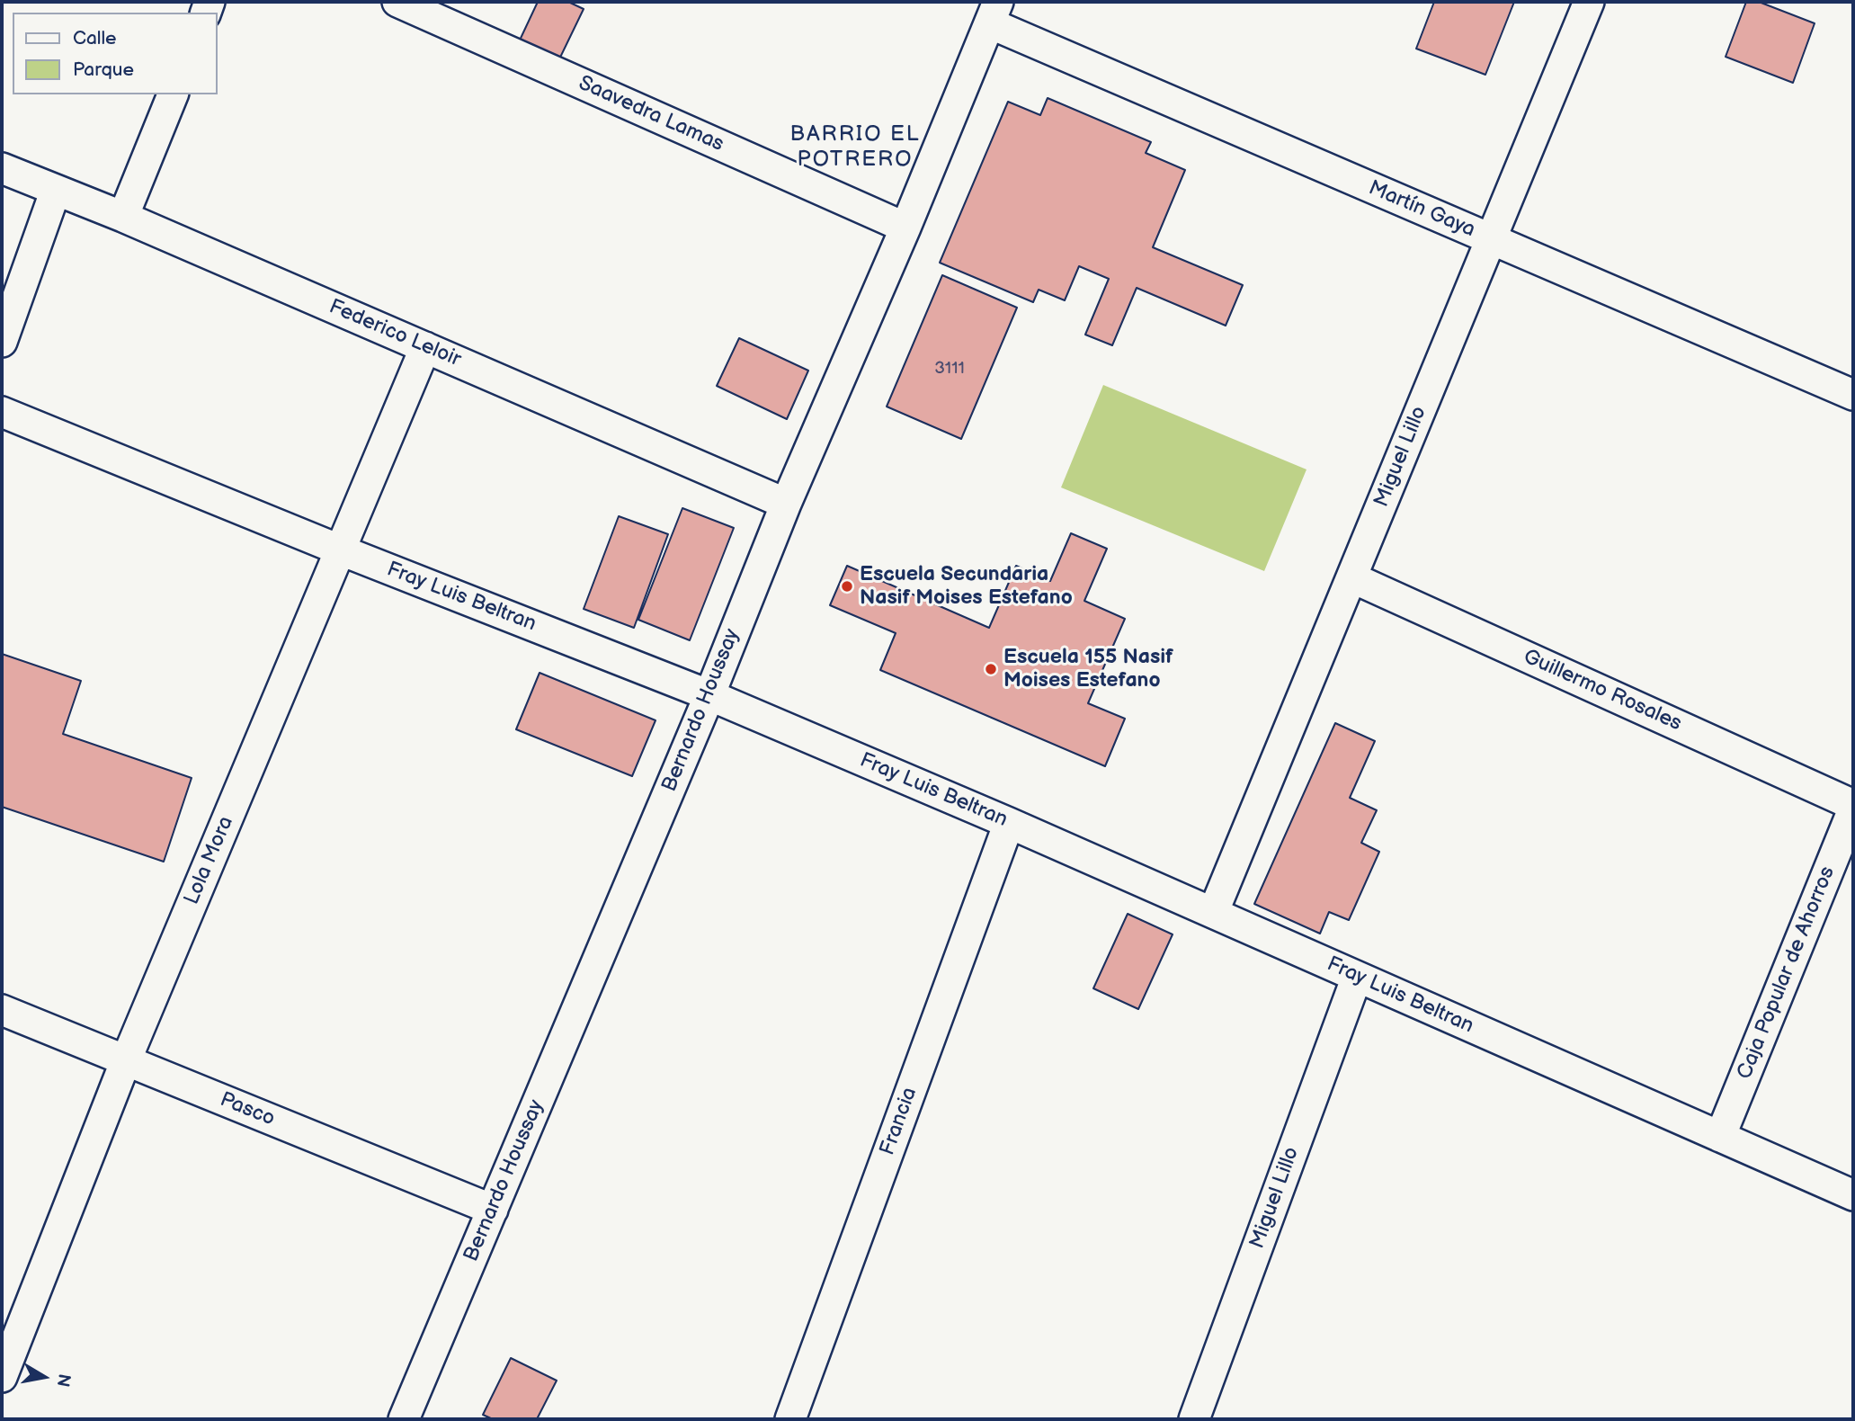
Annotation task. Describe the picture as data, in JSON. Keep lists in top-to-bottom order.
{
  "streets": {
    "street": [
      "Saavedra Lamas",
      "Martín Gaya",
      "Federico Leloir",
      "Miguel Lillo",
      "Fray Luis Beltran",
      "Guillermo Rosales",
      "Bernardo Houssay",
      "Lola Mora",
      "Caja Popular de Ahorros",
      "Pasco",
      "Francia"
    ]
  },
  "crossings": [
    ["Saavedra Lamas", "Bernardo Houssay"],
    ["Martín Gaya", "Miguel Lillo"],
    ["Martín Gaya", "Bernardo Houssay"],
    ["Federico Leloir", "Bernardo Houssay"],
    ["Federico Leloir", "Lola Mora"],
    ["Miguel Lillo", "Fray Luis Beltran"],
    ["Miguel Lillo", "Guillermo Rosales"],
    ["Fray Luis Beltran", "Bernardo Houssay"],
    ["Fray Luis Beltran", "Lola Mora"],
    ["Fray Luis Beltran", "Caja Popular de Ahorros"],
    ["Fray Luis Beltran", "Francia"],
    ["Guillermo Rosales", "Caja Popular de Ahorros"],
    ["Bernardo Houssay", "Pasco"],
    ["Lola Mora", "Pasco"]
  ],
  "districts": ["BARRIO EL POTRERO"],
  "places": ["Escuela Secundaria Nasif Moises Estefano", "Escuela 155 Nasif Moises Estefano"],
  "house_numbers": ["3111"],
  "legend": ["Calle", "Parque"],
  "north": "right"
}
